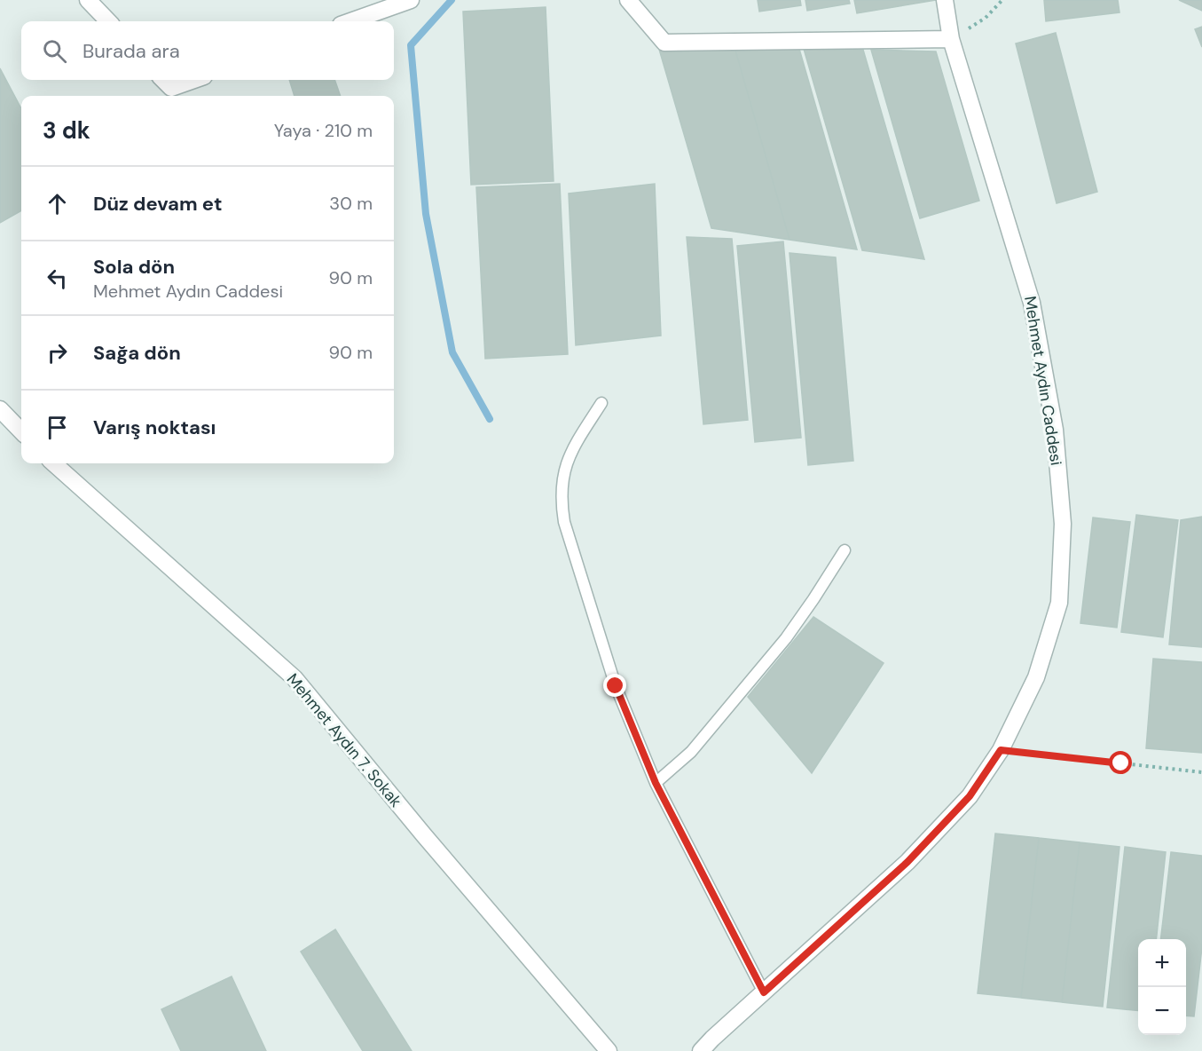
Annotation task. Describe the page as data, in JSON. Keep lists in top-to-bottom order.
{
  "streets": {
    "street": ["Mehmet Aydın Caddesi", "Mehmet Aydın 7. Sokak"]
  },
  "page": {
    "search": "Burada ara",
    "heading": ["3 dk", "Yaya · 210 m"],
    "list": [
      ["Düz devam et", "30 m"],
      ["Sola dön", "Mehmet Aydın Caddesi", "90 m"],
      ["Sağa dön", "90 m"],
      "Varış noktası"
    ],
    "map_buttons": ["+", "−"]
  }
}
